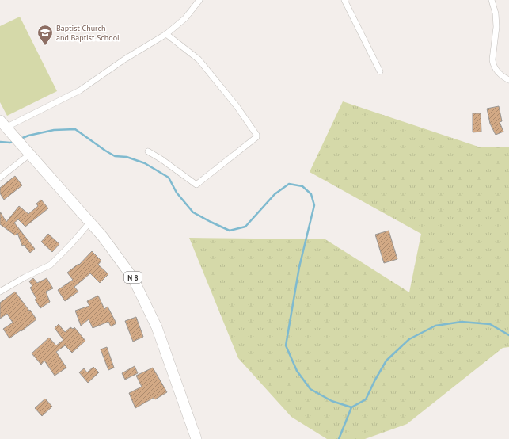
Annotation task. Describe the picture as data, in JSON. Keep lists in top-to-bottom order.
{
  "streets": {
    "highway": ["N 8"]
  },
  "places": {
    "school or university": ["Baptist Church and Baptist School"]
  }
}
